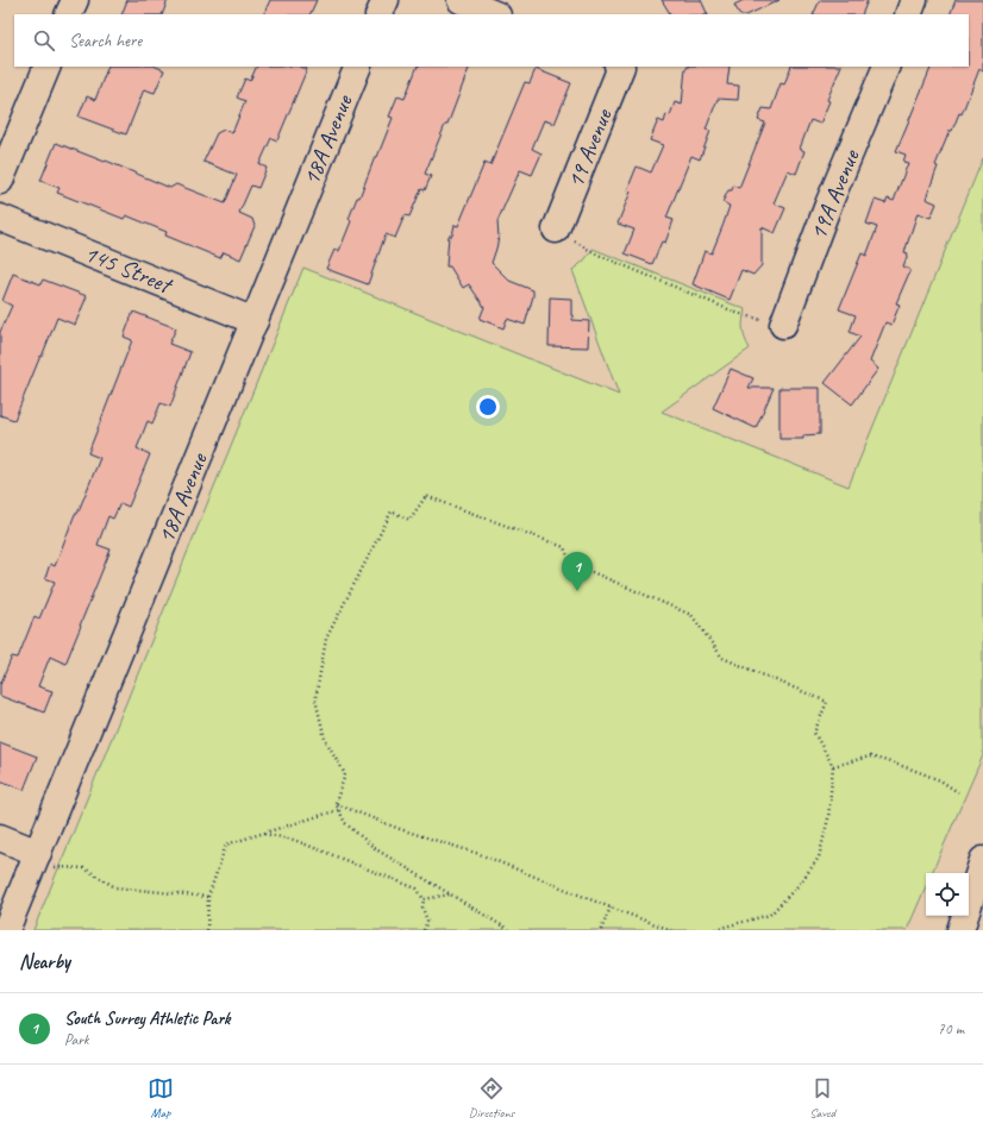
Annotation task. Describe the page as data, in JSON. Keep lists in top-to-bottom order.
{
  "streets": {
    "street": [
      "18A Avenue",
      "19 Avenue",
      "19A Avenue",
      "145 Street"
    ]
  },
  "crossings": [
    ["18A Avenue", "145 Street"]
  ],
  "page": {
    "search": "Search here",
    "pins": "1",
    "heading": "Nearby",
    "list": [
      {
        "mark": "1",
        "name": "South Surrey Athletic Park",
        "note": "Park",
        "value": "70 m"
      }
    ],
    "nav": ["Map", "Directions", "Saved"]
  }
}
